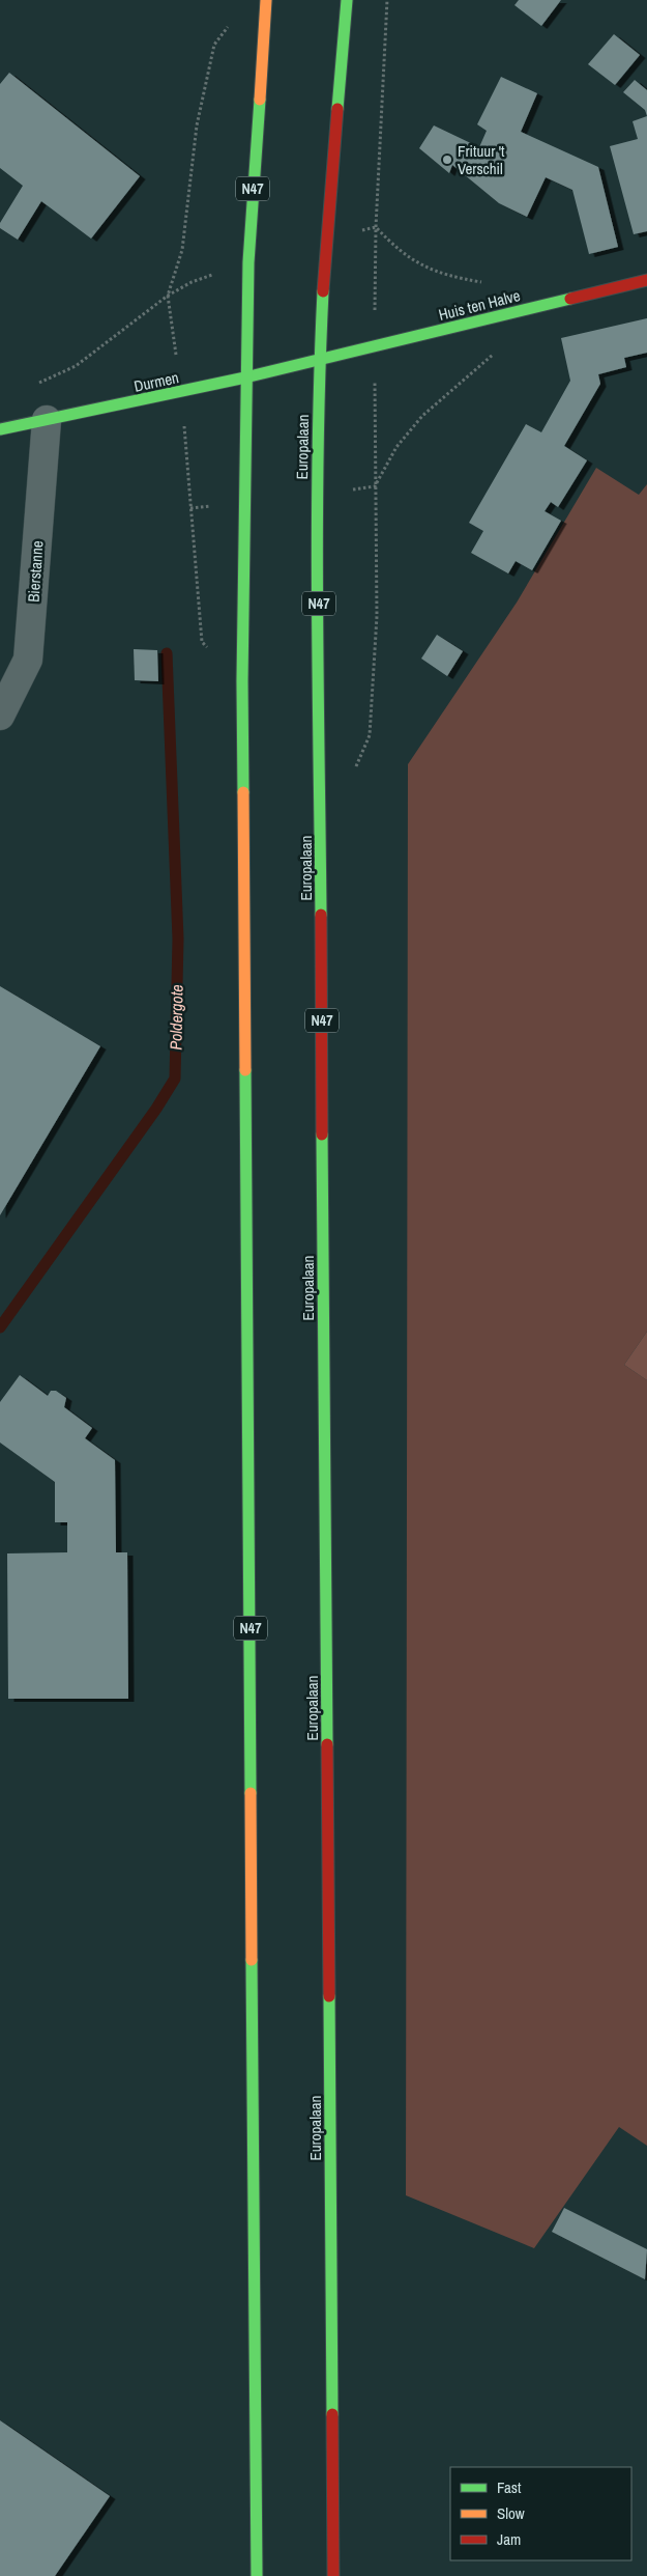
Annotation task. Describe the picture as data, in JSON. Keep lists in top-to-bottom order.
{
  "streets": {
    "main road": [
      "N47",
      "Huis ten Halve",
      "Durmen",
      "Europalaan"
    ],
    "street": ["Bierstanne"]
  },
  "crossings": [
    ["N47", "Durmen"],
    ["Huis ten Halve", "Durmen"],
    ["Huis ten Halve", "Europalaan"],
    ["Durmen", "Europalaan"],
    ["Durmen", "Bierstanne"]
  ],
  "water": ["Poldergote"],
  "places": ["Frituur 't Verschil"],
  "legend": ["Fast", "Slow", "Jam"]
}
